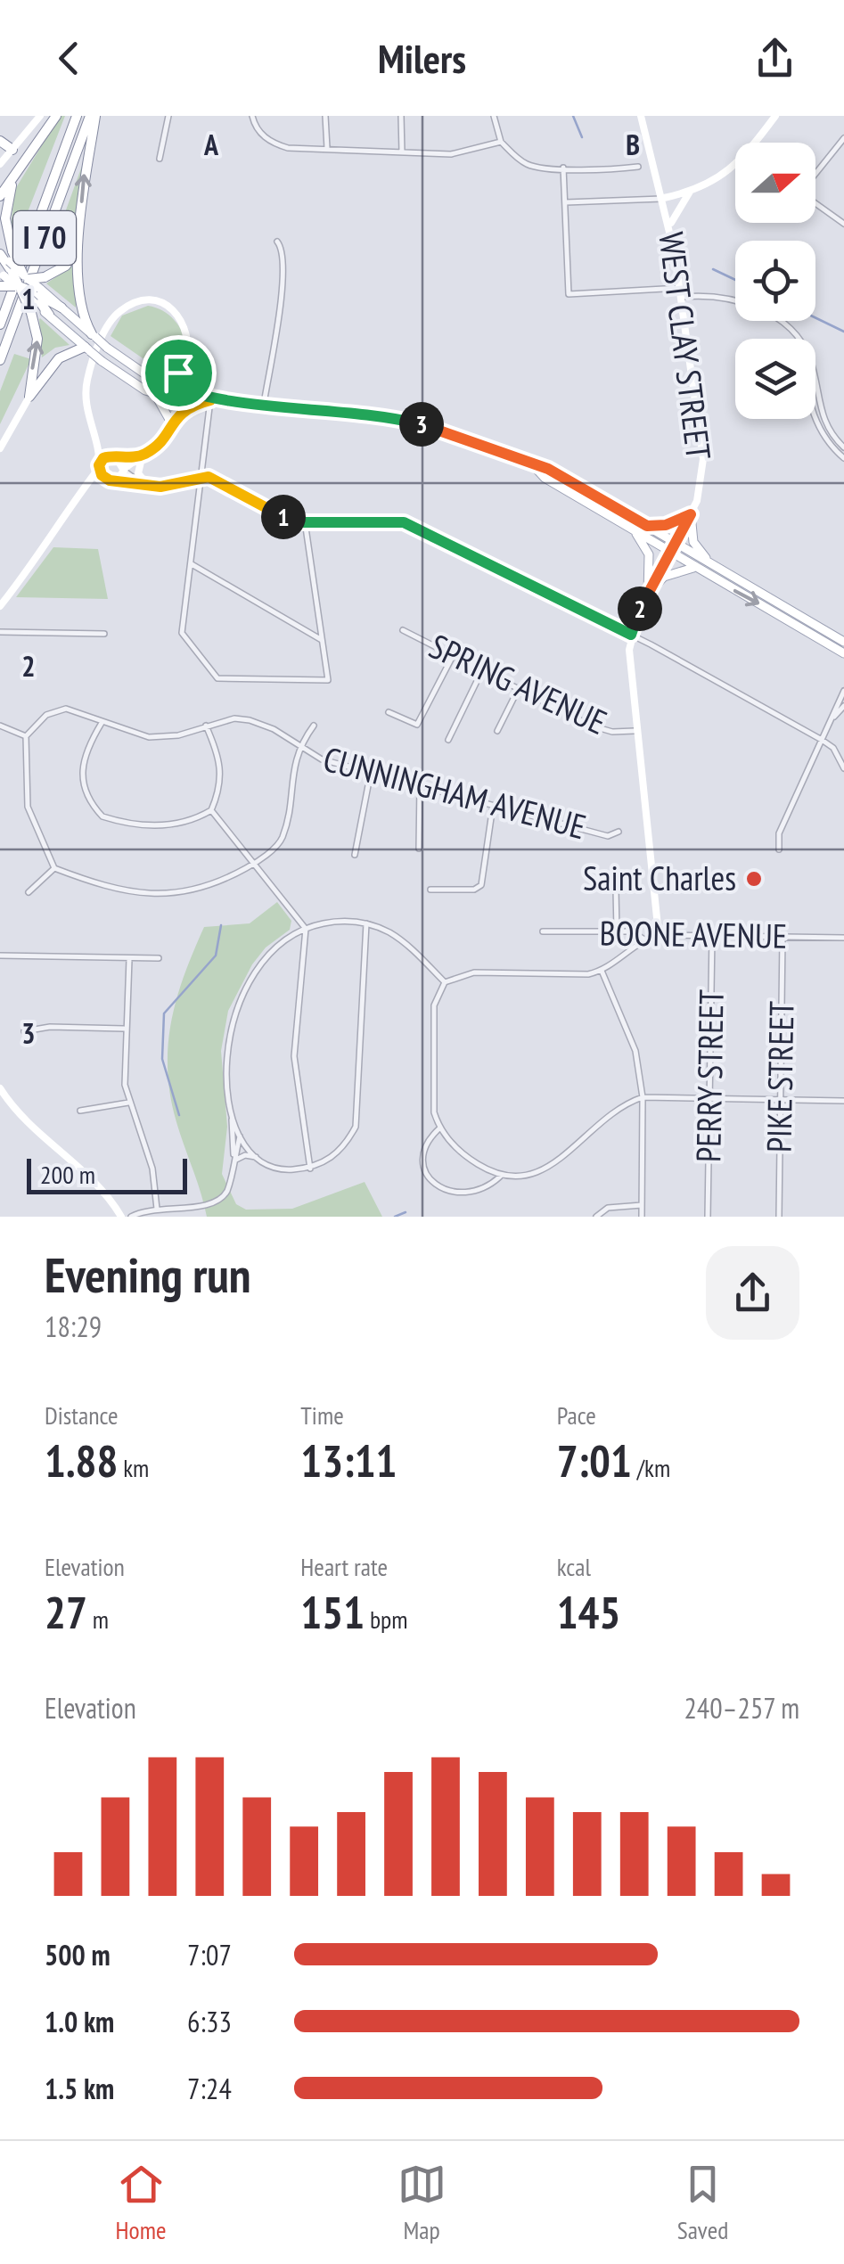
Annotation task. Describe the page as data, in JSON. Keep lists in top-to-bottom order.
{
  "streets": {
    "highway": ["I 70"],
    "street": [
      "WEST CLAY STREET",
      "SPRING AVENUE",
      "CUNNINGHAM AVENUE",
      "BOONE AVENUE",
      "PERRY STREET",
      "PIKE STREET"
    ]
  },
  "crossings": [
    ["WEST CLAY STREET", "SPRING AVENUE"],
    ["WEST CLAY STREET", "BOONE AVENUE"],
    ["BOONE AVENUE", "PERRY STREET"],
    ["BOONE AVENUE", "PIKE STREET"]
  ],
  "places": ["Saint Charles"],
  "scale_bar": "200 m",
  "north": "right",
  "page": {
    "header": "Milers",
    "pins": ["3", "1", "2"],
    "scale": "200 m",
    "heading": ["Evening run", "18:29"],
    "stats": [
      ["Distance", "1.88 km"],
      ["Time", "13:11"],
      ["Pace", "7:01 /km"],
      ["Elevation", "27 m"],
      ["Heart rate", "151 bpm"],
      ["kcal", "145"]
    ],
    "chart": ["Elevation", "240–257 m"],
    "list": [
      {
        "name": "500 m",
        "note": "7:07"
      },
      {
        "name": "1.0 km",
        "note": "6:33"
      },
      {
        "name": "1.5 km",
        "note": "7:24"
      }
    ],
    "tabs": ["Home", "Map", "Saved"]
  },
  "grid": {
    "columns": ["A", "B"],
    "rows": ["1", "2", "3"]
  }
}
